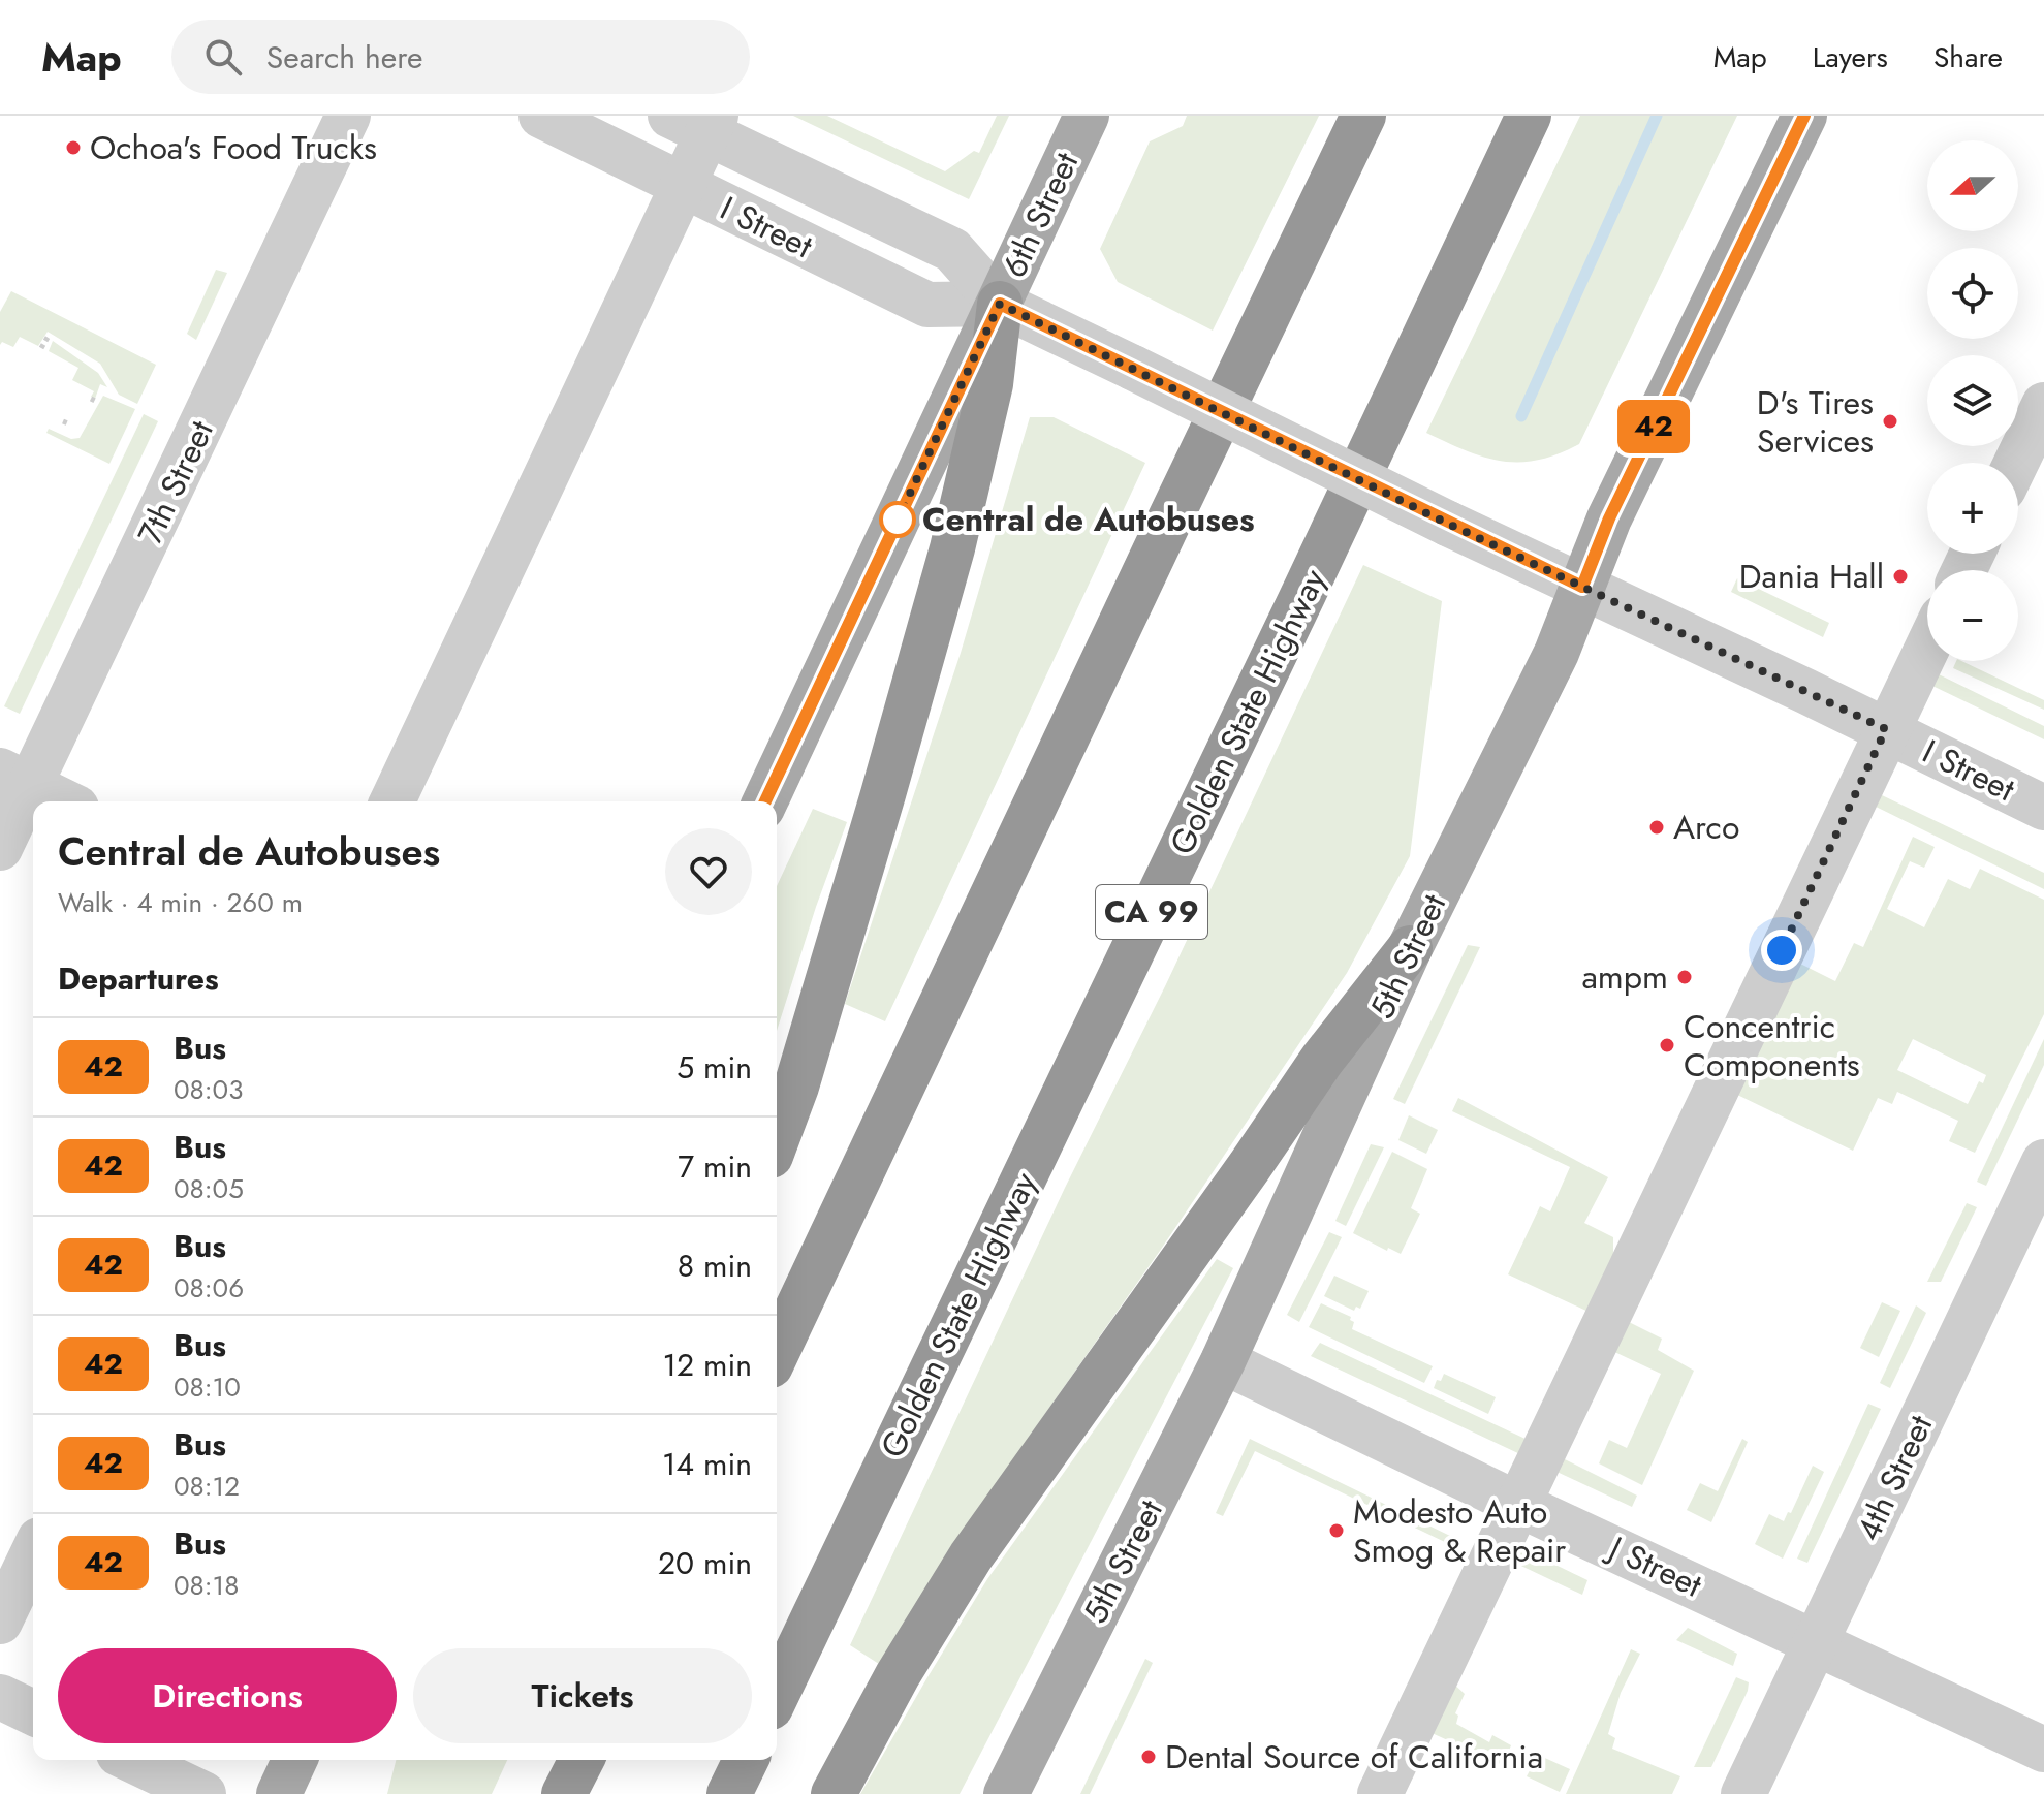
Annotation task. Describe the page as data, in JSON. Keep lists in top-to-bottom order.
{
  "streets": {
    "highway": ["Golden State Highway", "CA 99"],
    "main road": ["6th Street", "5th Street"],
    "street": [
      "I Street",
      "7th Street",
      "4th Street",
      "J Street"
    ]
  },
  "crossings": [
    ["6th Street", "I Street"],
    ["I Street", "5th Street"],
    ["5th Street", "J Street"],
    ["4th Street", "J Street"]
  ],
  "places": [
    "Ochoa's Food Trucks",
    "D's Tires Services",
    "Central de Autobuses",
    "Dania Hall",
    "Arco",
    "ampm",
    "Concentric Components",
    "Modesto Auto Smog & Repair",
    "Dental Source of California"
  ],
  "lines": ["bus line 42"],
  "north": "left",
  "page": {
    "header": "Map",
    "search": "Search here",
    "nav": ["Map", "Layers", "Share"],
    "on_map": "42",
    "map_buttons": ["+", "−"],
    "heading": [
      ["Central de Autobuses", "Walk · 4 min · 260 m"],
      "Departures"
    ],
    "list": [
      {
        "mark": "42",
        "name": "Bus",
        "note": "08:03",
        "value": "5 min"
      },
      {
        "mark": "42",
        "name": "Bus",
        "note": "08:05",
        "value": "7 min"
      },
      {
        "mark": "42",
        "name": "Bus",
        "note": "08:06",
        "value": "8 min"
      },
      {
        "mark": "42",
        "name": "Bus",
        "note": "08:10",
        "value": "12 min"
      },
      {
        "mark": "42",
        "name": "Bus",
        "note": "08:12",
        "value": "14 min"
      },
      {
        "mark": "42",
        "name": "Bus",
        "note": "08:18",
        "value": "20 min"
      }
    ],
    "buttons": ["Directions", "Tickets"]
  }
}
